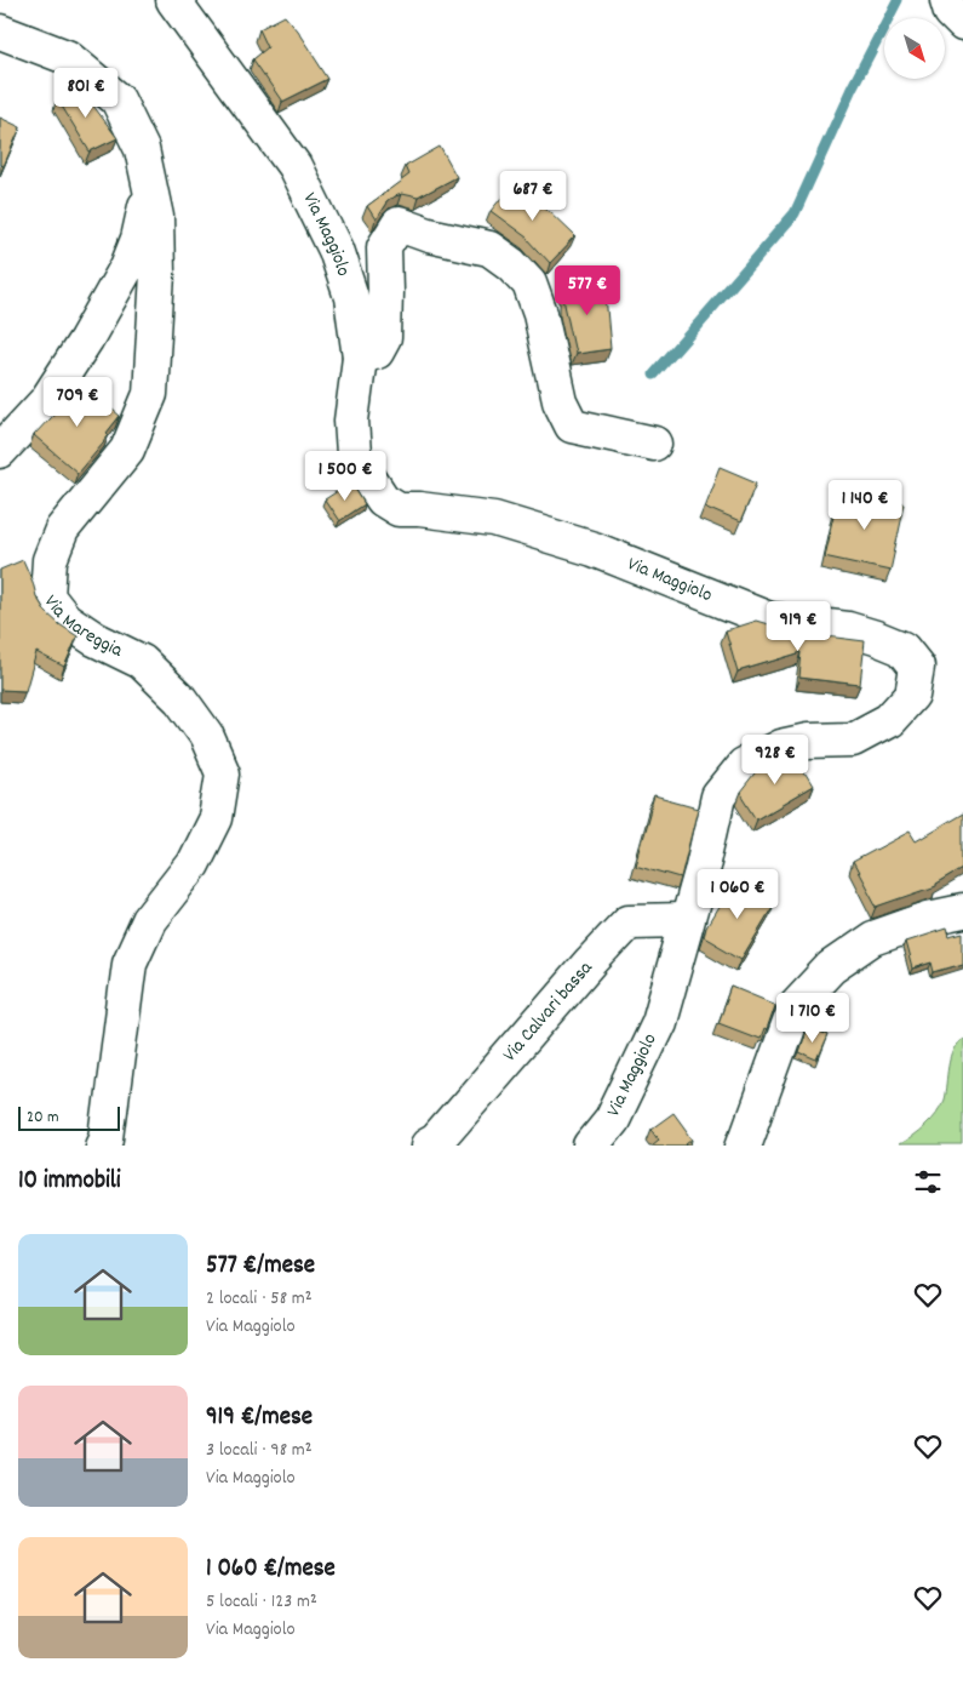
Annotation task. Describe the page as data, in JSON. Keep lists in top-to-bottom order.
{
  "streets": {
    "street": ["Via Maggiolo", "Via Mareggia", "Via Calvari bassa"]
  },
  "crossings": [
    ["Via Maggiolo", "Via Calvari bassa"]
  ],
  "scale_bar": "20 m",
  "north": "bottom right",
  "page": {
    "price": [
      "801 €",
      "687 €",
      "577 €",
      "709 €",
      "1 500 €",
      "1 140 €",
      "919 €",
      "928 €",
      "1 060 €",
      "1 710 €"
    ],
    "scale": "20 m",
    "heading": "10 immobili",
    "list": [
      {
        "name": "577 €/mese",
        "note": "2 locali · 58 m² · Via Maggiolo"
      },
      {
        "name": "919 €/mese",
        "note": "3 locali · 98 m² · Via Maggiolo"
      },
      {
        "name": "1 060 €/mese",
        "note": "5 locali · 123 m² · Via Maggiolo"
      }
    ]
  }
}
